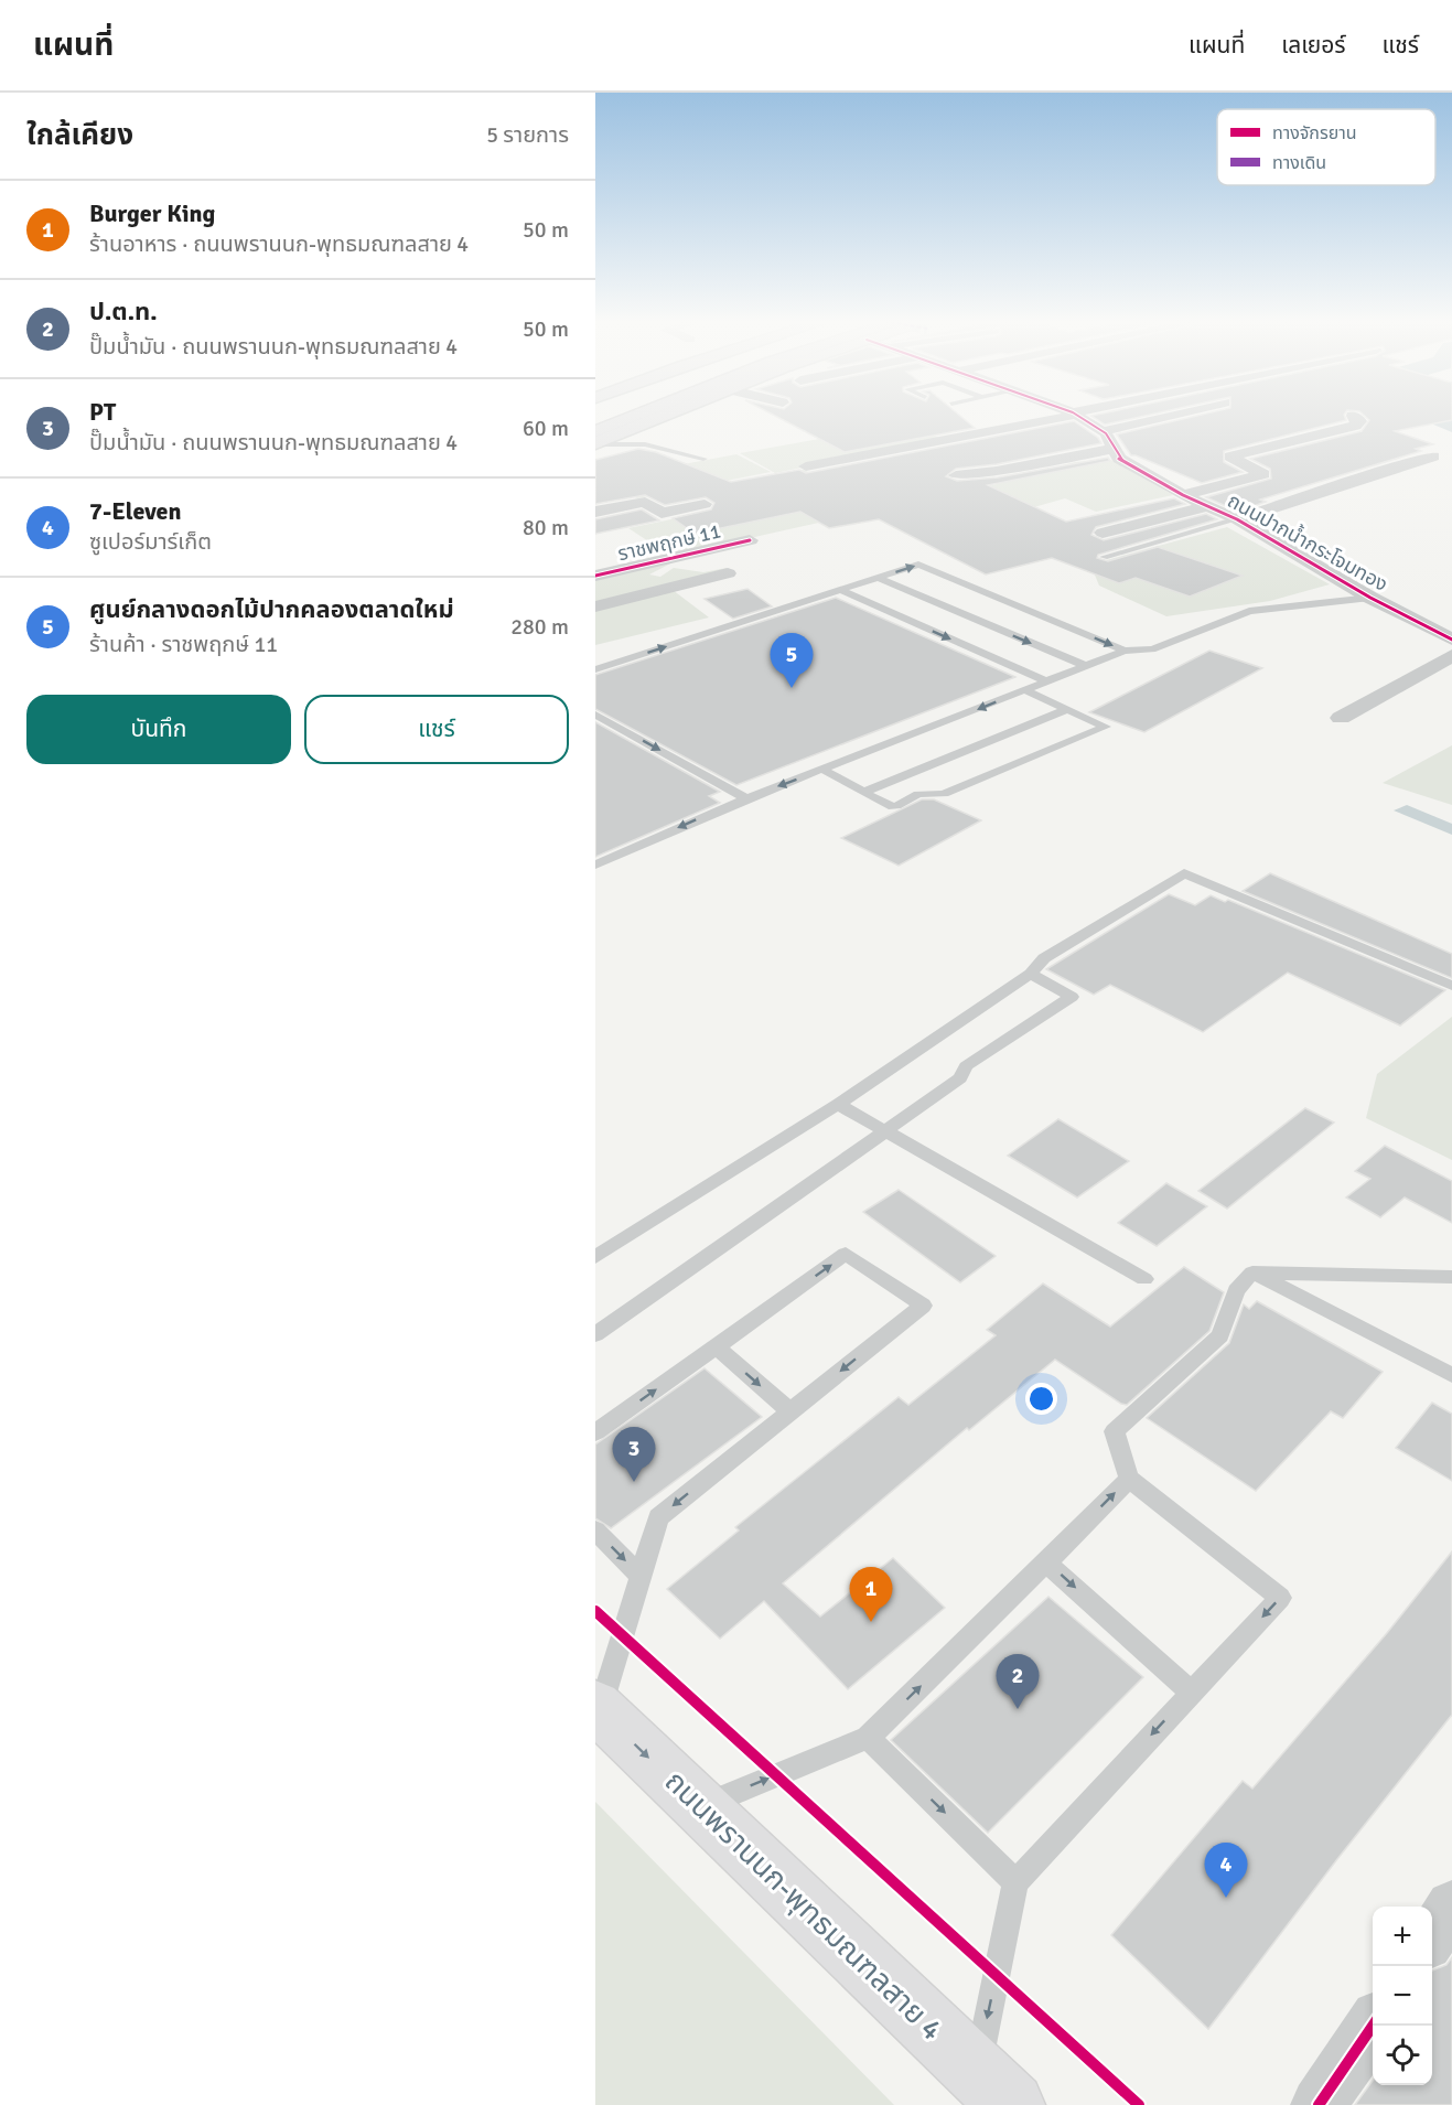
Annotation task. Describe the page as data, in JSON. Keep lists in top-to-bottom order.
{
  "streets": {
    "main road": ["ถนนพรานนก-พุทธมณฑลสาย 4"],
    "street": ["ราชพฤกษ์ 11", "ถนนปากน้ำกระโจมทอง"]
  },
  "legend": ["ทางจักรยาน", "ทางเดิน"],
  "page": {
    "header": "แผนที่",
    "nav": ["แผนที่", "เลเยอร์", "แชร์"],
    "heading": ["ใกล้เคียง", "5 รายการ"],
    "list": [
      {
        "mark": "1",
        "name": "Burger King",
        "note": "ร้านอาหาร · ถนนพรานนก-พุทธมณฑลสาย 4",
        "value": "50 m"
      },
      {
        "mark": "2",
        "name": "ป.ต.ท.",
        "note": "ปั๊มน้ำมัน · ถนนพรานนก-พุทธมณฑลสาย 4",
        "value": "50 m"
      },
      {
        "mark": "3",
        "name": "PT",
        "note": "ปั๊มน้ำมัน · ถนนพรานนก-พุทธมณฑลสาย 4",
        "value": "60 m"
      },
      {
        "mark": "4",
        "name": "7-Eleven",
        "note": "ซูเปอร์มาร์เก็ต",
        "value": "80 m"
      },
      {
        "mark": "5",
        "name": "ศูนย์กลางดอกไม้ปากคลองตลาดใหม่",
        "note": "ร้านค้า · ราชพฤกษ์ 11",
        "value": "280 m"
      }
    ],
    "pins": [
      "5",
      "3",
      "1",
      "2",
      "4"
    ],
    "buttons": ["บันทึก", "แชร์"],
    "map_buttons": ["+", "−"]
  }
}
